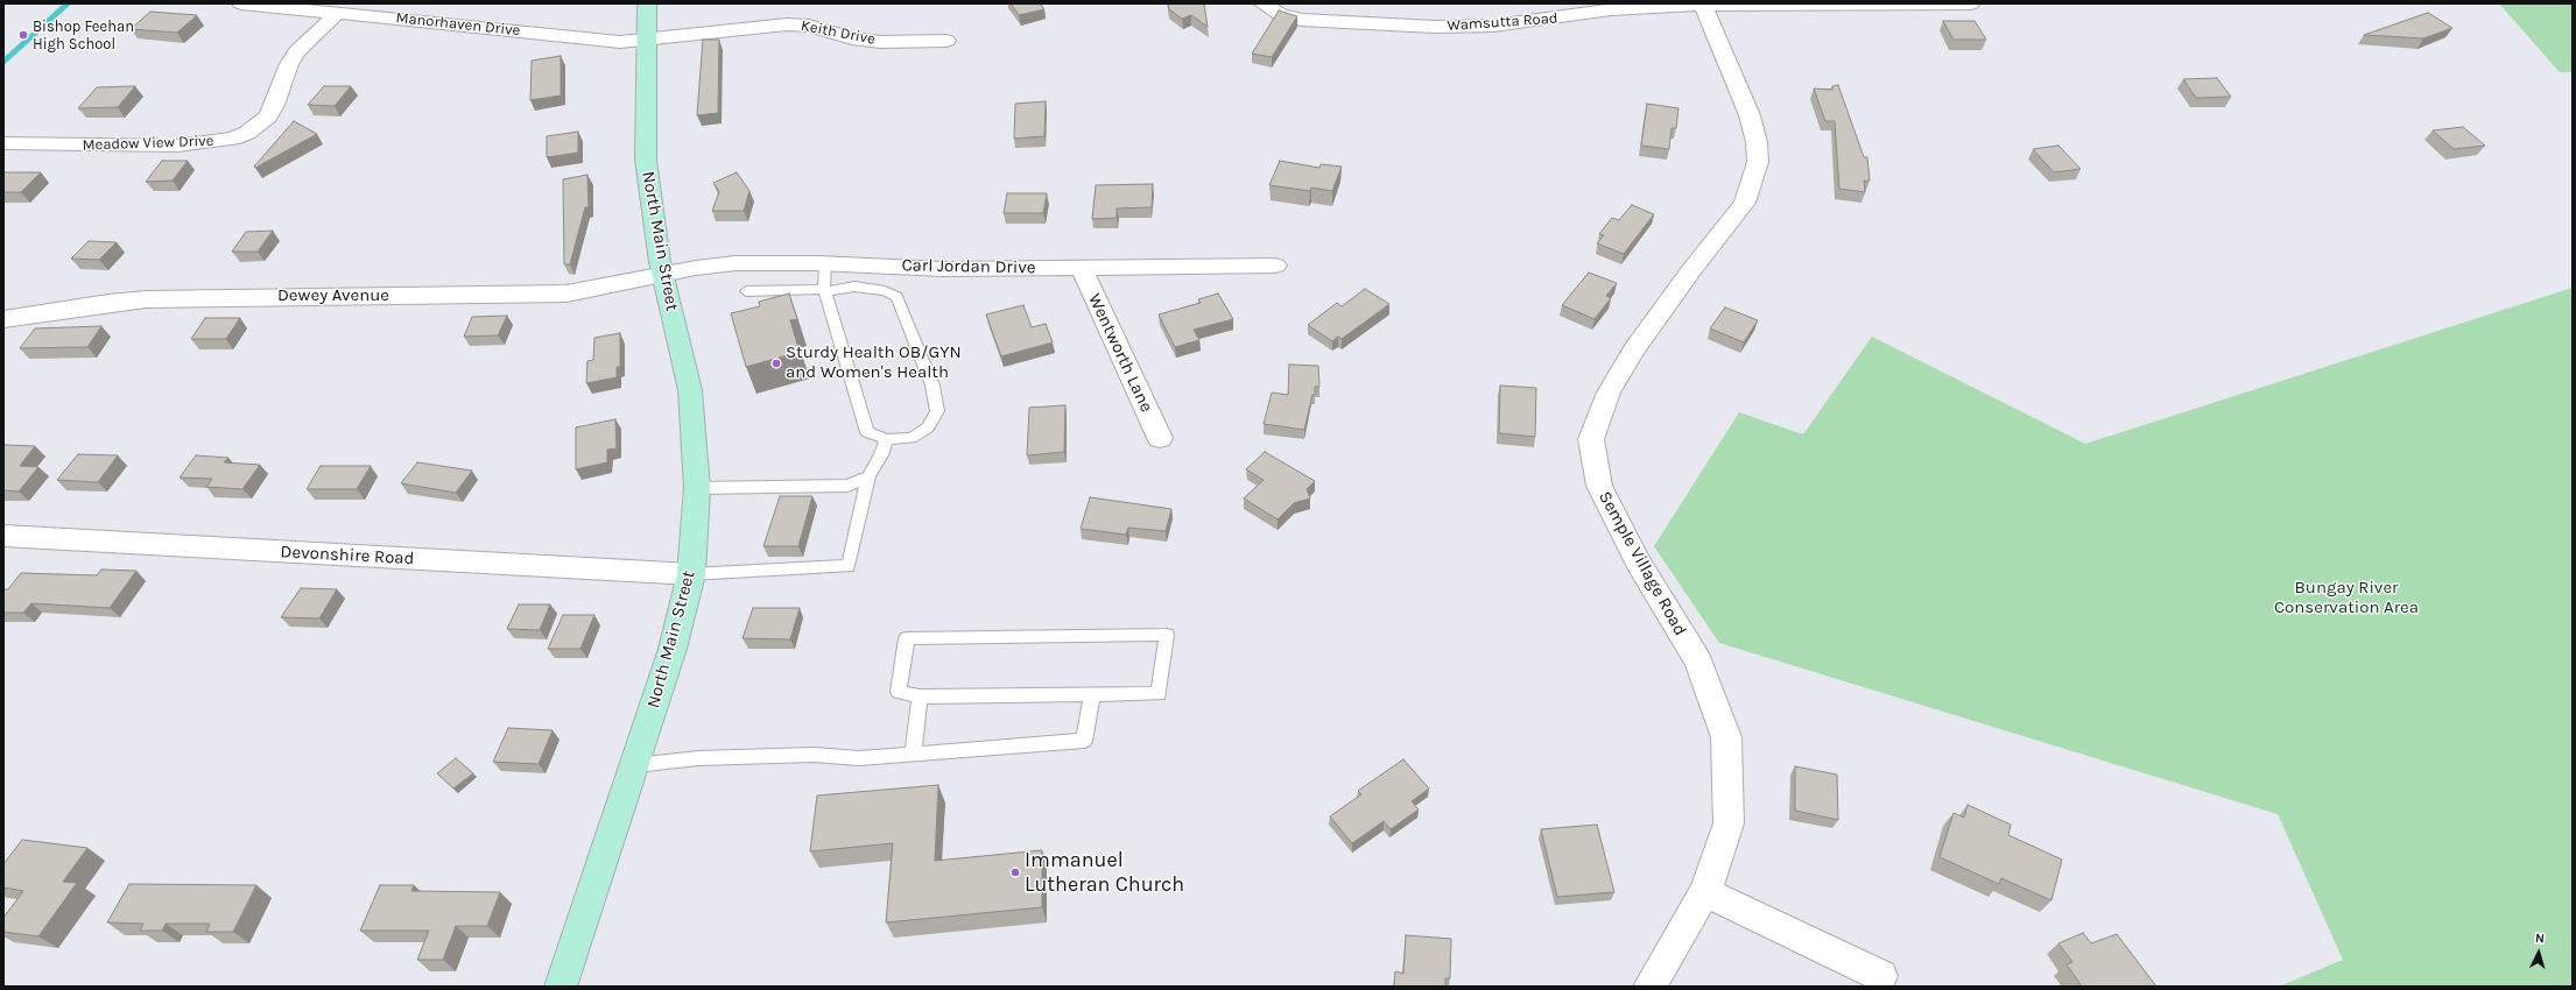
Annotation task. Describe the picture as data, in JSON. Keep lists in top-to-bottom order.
{
  "streets": {
    "main road": ["North Main Street"],
    "street": [
      "Wamsutta Road",
      "Manorhaven Drive",
      "Keith Drive",
      "Meadow View Drive",
      "Carl Jordan Drive",
      "Dewey Avenue",
      "Wentworth Lane",
      "Devonshire Road",
      "Semple Village Road"
    ]
  },
  "crossings": [
    ["Wamsutta Road", "Semple Village Road"],
    ["Manorhaven Drive", "Keith Drive"],
    ["Manorhaven Drive", "Meadow View Drive"],
    ["Manorhaven Drive", "North Main Street"],
    ["Keith Drive", "North Main Street"],
    ["North Main Street", "Carl Jordan Drive"],
    ["North Main Street", "Dewey Avenue"],
    ["North Main Street", "Devonshire Road"],
    ["Carl Jordan Drive", "Dewey Avenue"],
    ["Carl Jordan Drive", "Wentworth Lane"]
  ],
  "parks": ["Bungay River Conservation Area"],
  "places": ["Bishop Feehan High School", "Sturdy Health OB/GYN and Women's Health", "Immanuel Lutheran Church"],
  "north": "top"
}
